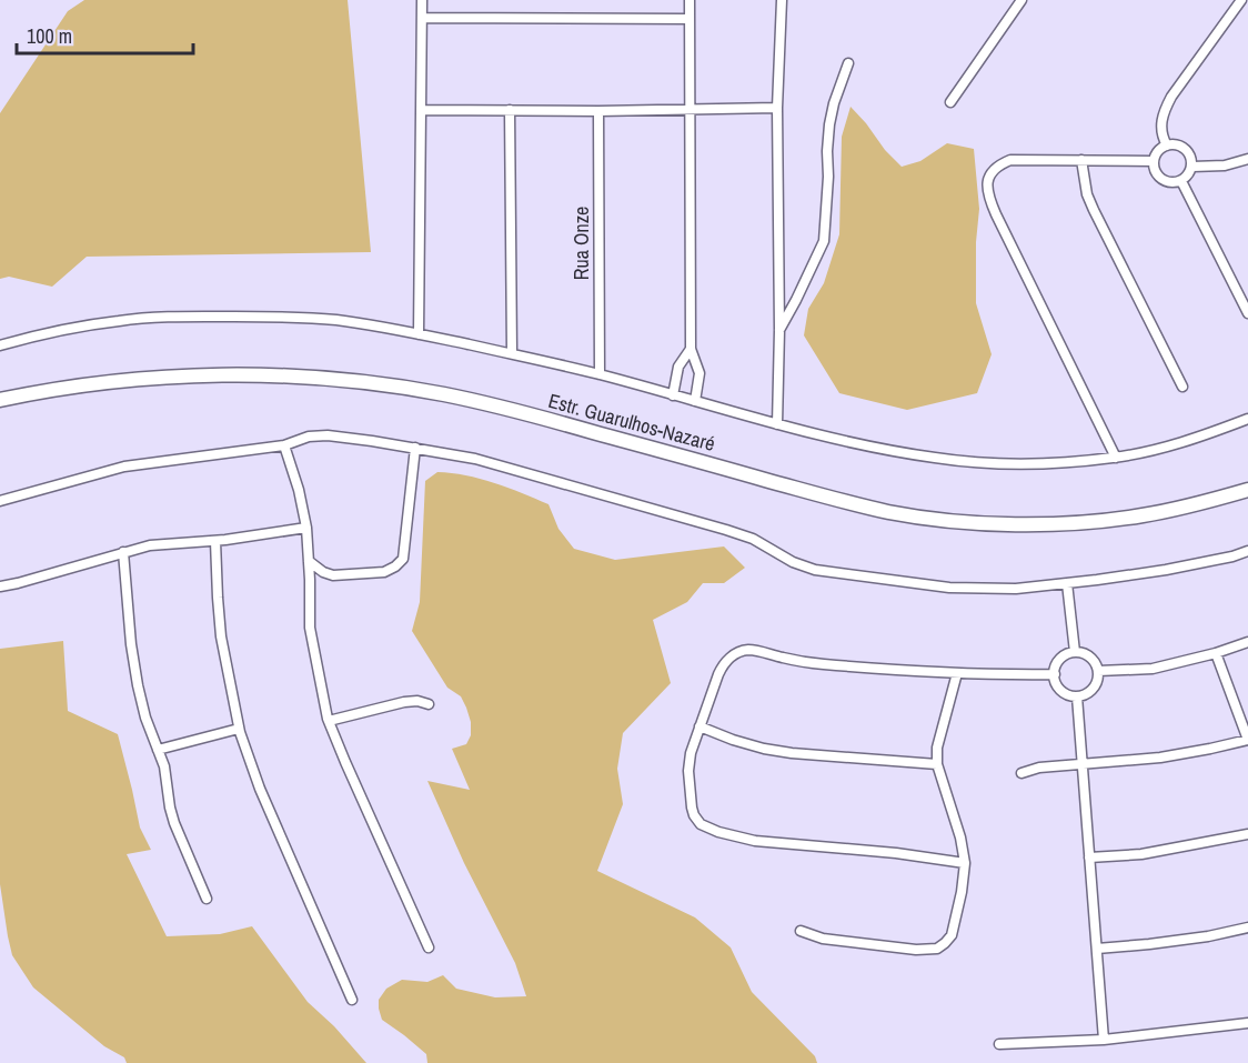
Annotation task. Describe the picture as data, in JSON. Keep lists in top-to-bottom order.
{
  "streets": {
    "main road": ["Estr. Guarulhos-Nazaré"],
    "street": ["Rua Onze"]
  },
  "scale_bar": "100 m"
}
